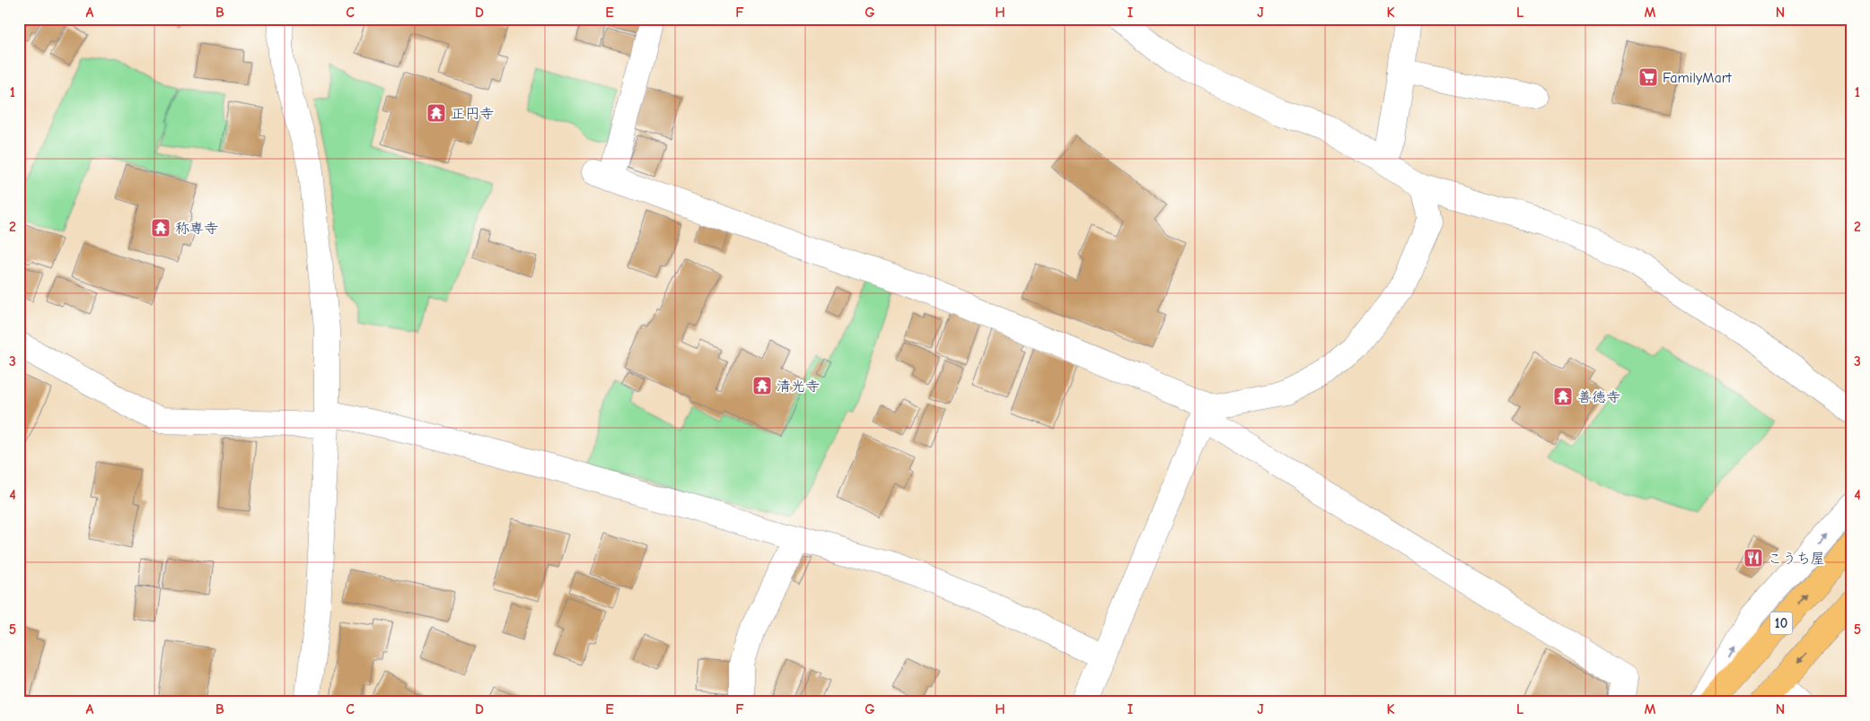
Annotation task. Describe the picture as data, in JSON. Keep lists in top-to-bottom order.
{
  "streets": {
    "main road": ["10"]
  },
  "places": {
    "supermarket": ["FamilyMart"],
    "temple": [
      "正円寺",
      "称専寺",
      "清光寺",
      "善徳寺"
    ],
    "restaurant": ["こうち屋"]
  },
  "grid": {
    "columns": [
      "A",
      "B",
      "C",
      "D",
      "E",
      "F",
      "G",
      "H",
      "I",
      "J",
      "K",
      "L",
      "M",
      "N"
    ],
    "rows": [
      "1",
      "2",
      "3",
      "4",
      "5"
    ]
  }
}
